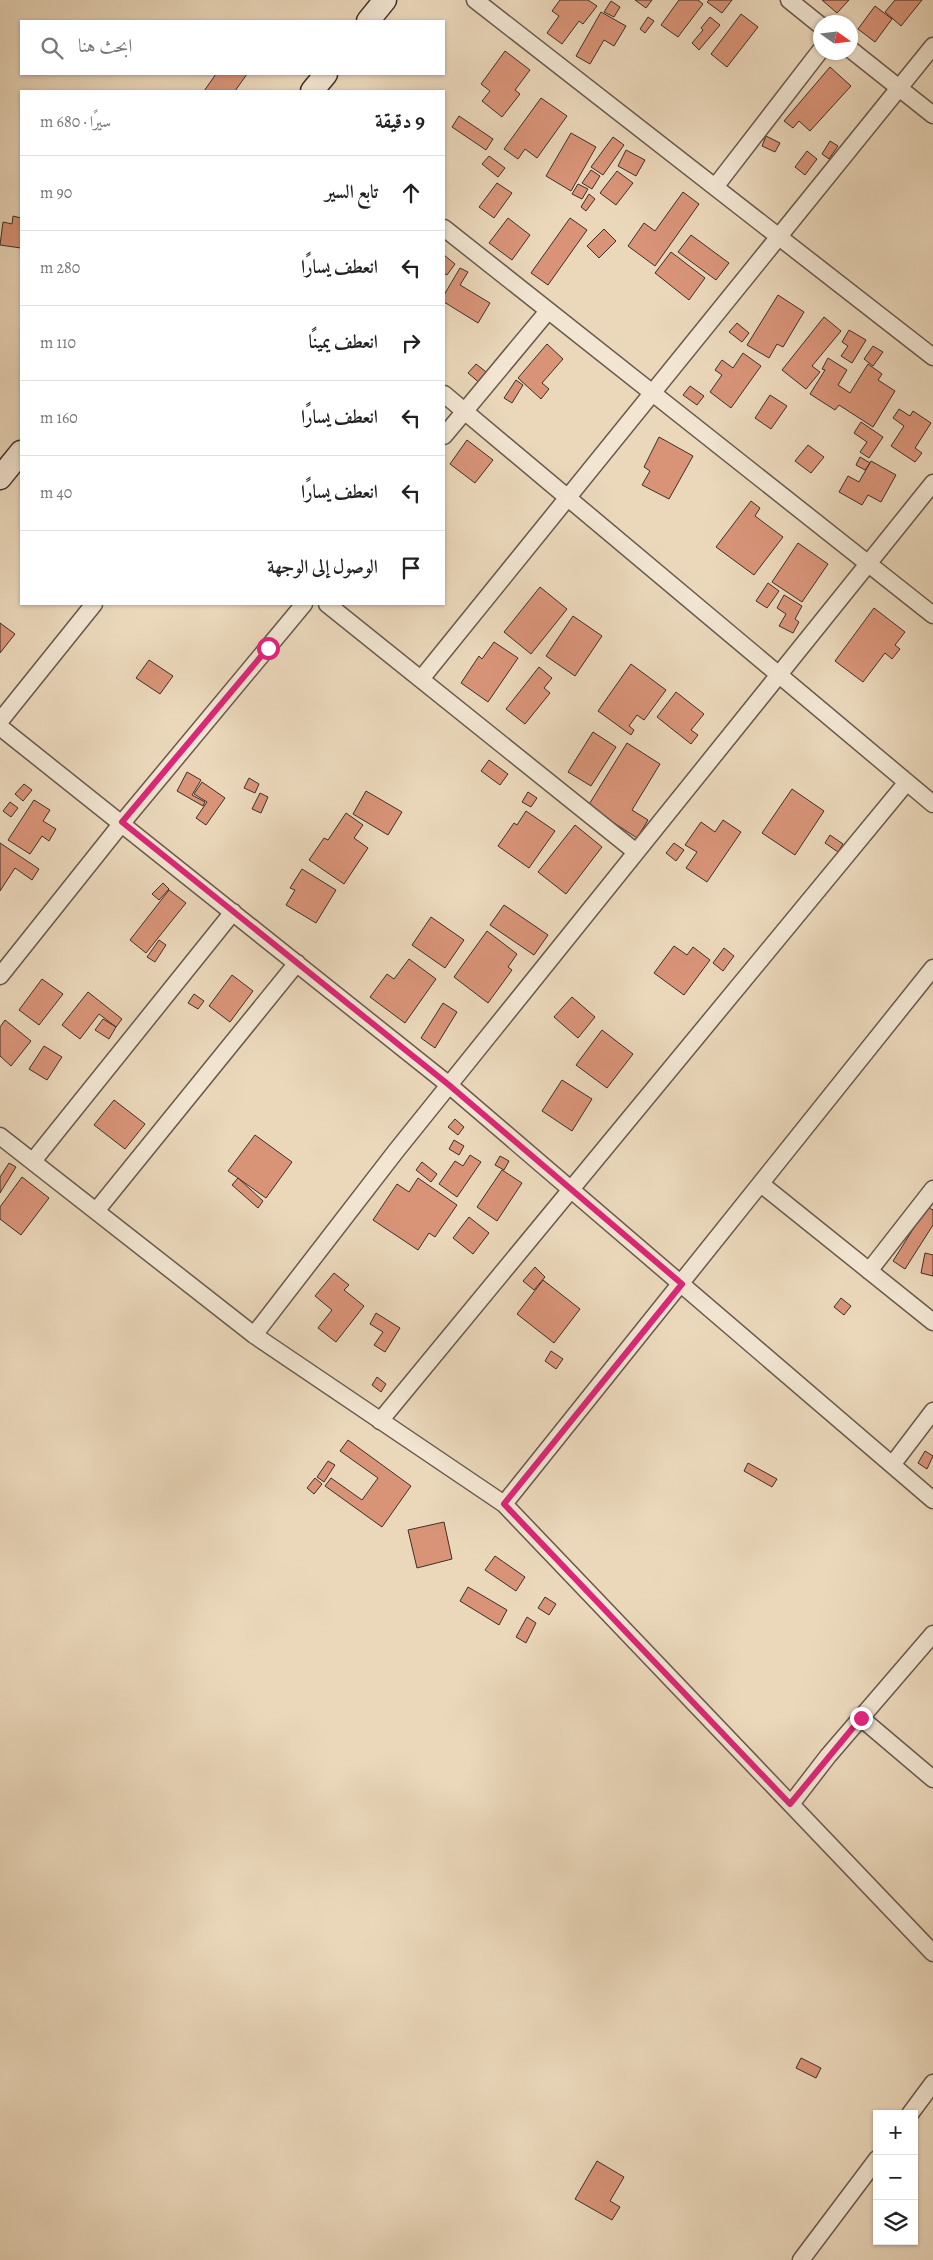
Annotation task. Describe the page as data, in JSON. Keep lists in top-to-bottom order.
{
  "north": "right",
  "page": {
    "search": "ابحث هنا",
    "heading": ["9 دقيقة", "سيرًا · 680 m"],
    "list": [
      ["تابع السير", "90 m"],
      ["انعطف يسارًا", "280 m"],
      ["انعطف يمينًا", "110 m"],
      ["انعطف يسارًا", "160 m"],
      ["انعطف يسارًا", "40 m"],
      "الوصول إلى الوجهة"
    ],
    "map_buttons": ["+", "−"]
  }
}
